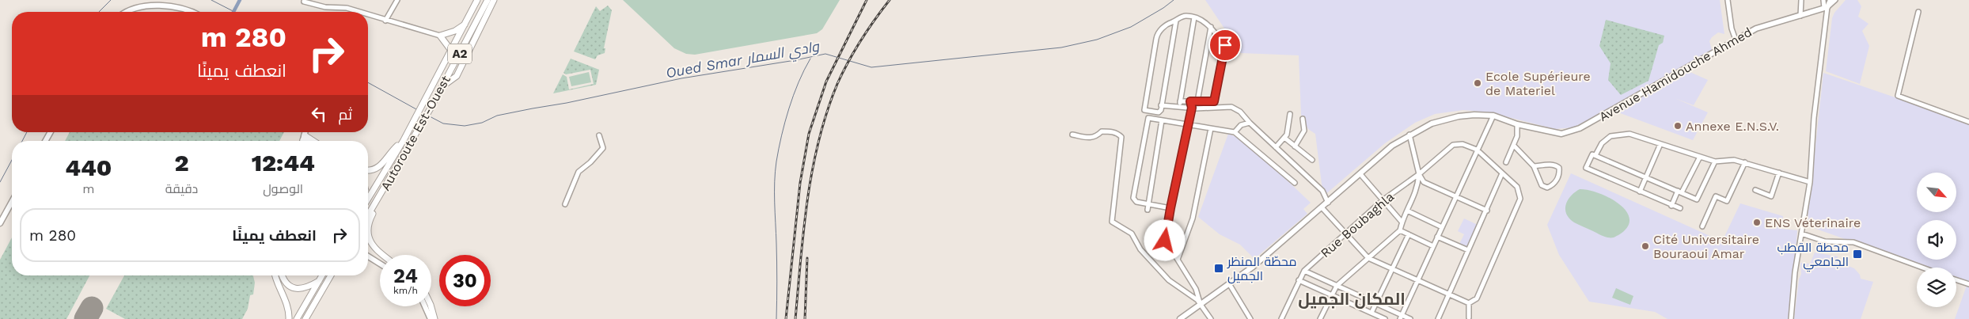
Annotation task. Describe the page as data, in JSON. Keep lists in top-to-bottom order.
{
  "streets": {
    "highway": ["A2", "Autoroute Est-Ouest"],
    "main road": ["Avenue Hamidouche Ahmed"],
    "street": ["Rue Boubaghla"]
  },
  "districts": ["المكان الجميل"],
  "water": ["Oued Smar وادي السمار"],
  "places": {
    "other": [
      "Ecole Supérieure de Materiel",
      "Annexe E.N.S.V.",
      "ENS Véterinaire",
      "Cité Universitaire Bouraoui Amar"
    ],
    "transit": ["محطة القطب الجامعي", "محطّة المنظر الجميل"]
  },
  "north": "bottom right",
  "page": {
    "turn": ["280 m", "انعطف يمينًا"],
    "then": "ثم",
    "eta": [
      "12:44",
      "الوصول",
      "2",
      "دقيقة",
      "440",
      "m"
    ],
    "list": [
      {
        "name": "انعطف يمينًا",
        "value": "280 m"
      }
    ],
    "speed": "24 km/h",
    "limit": "30"
  }
}
